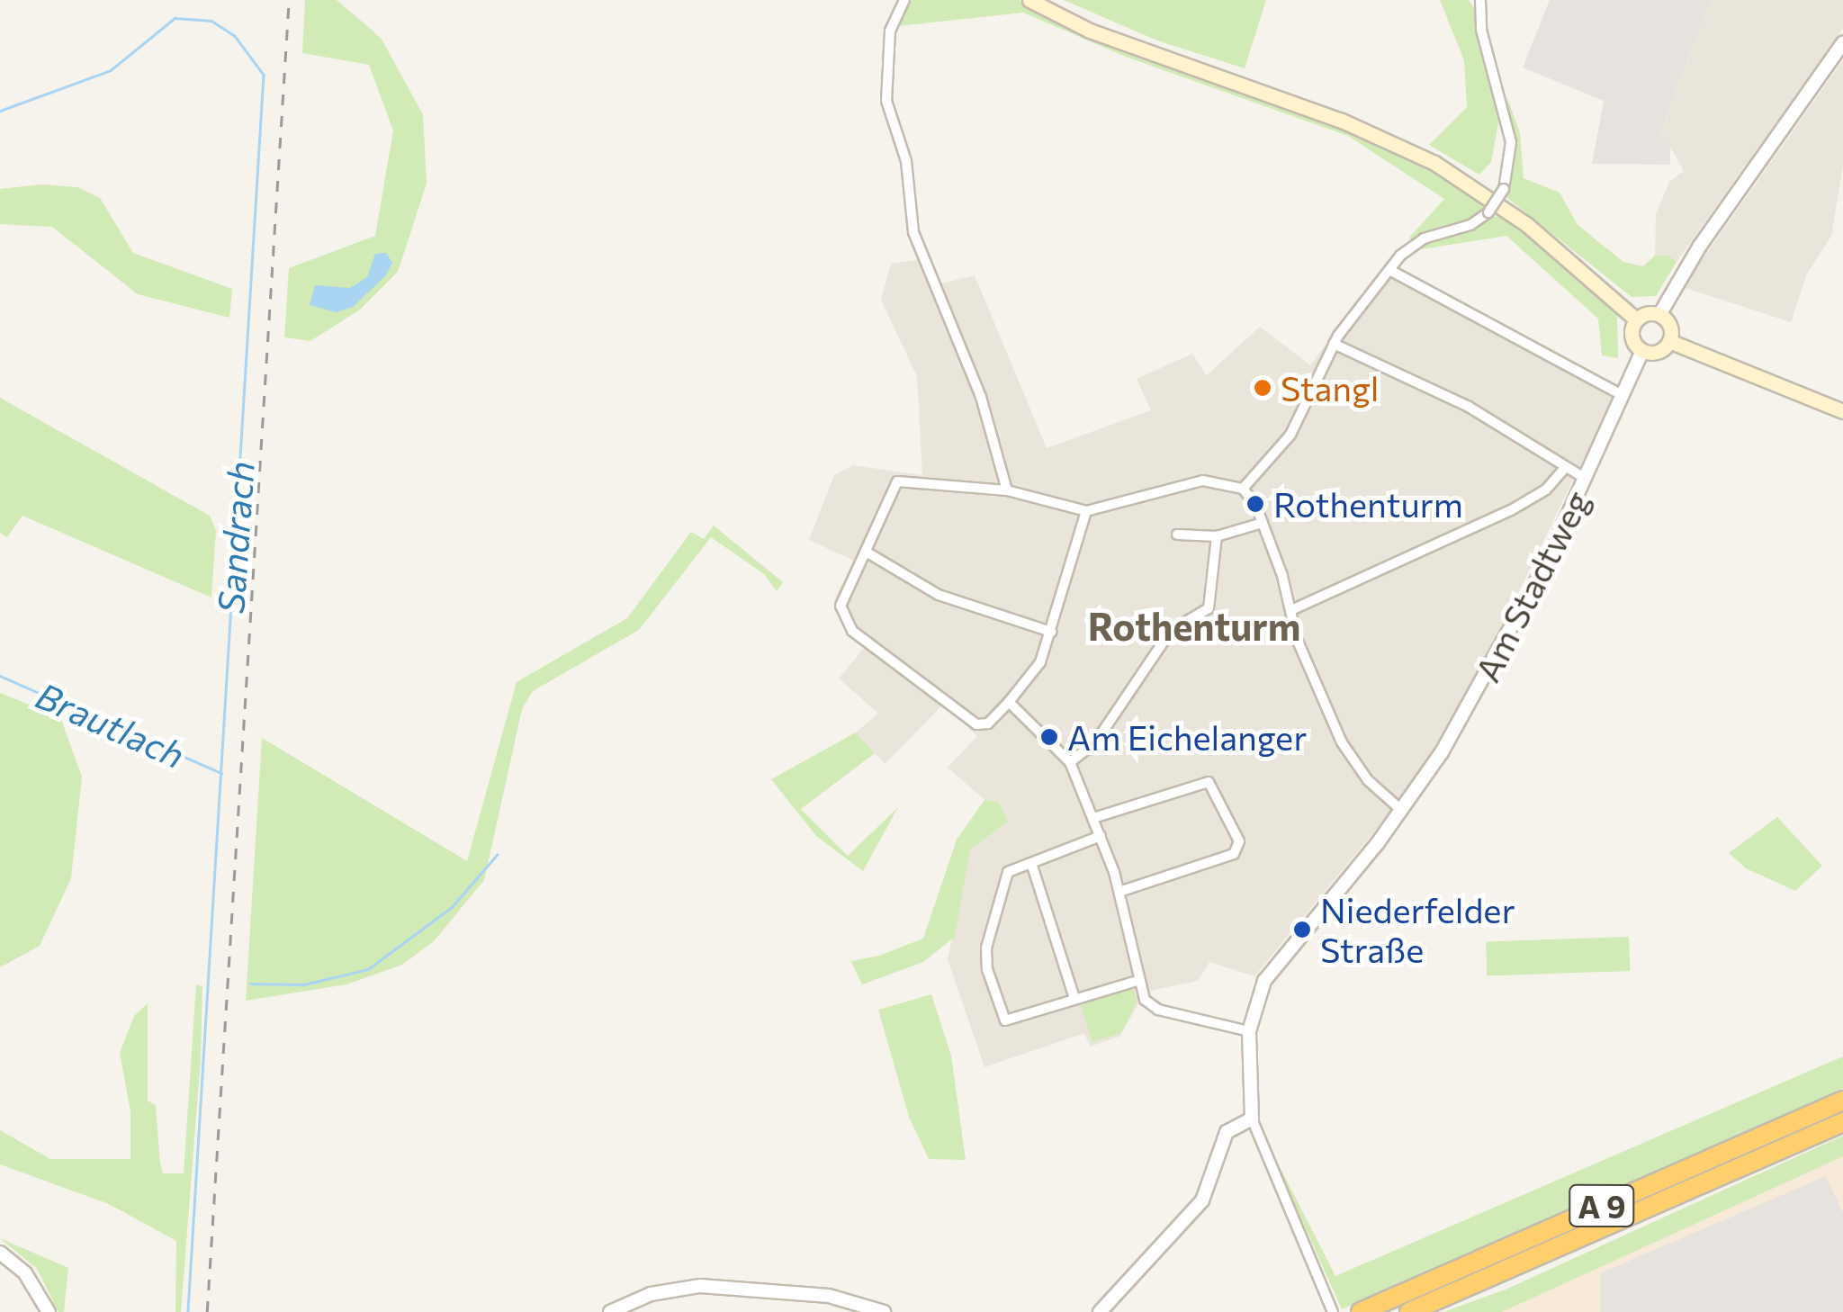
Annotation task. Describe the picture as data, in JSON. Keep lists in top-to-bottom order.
{
  "streets": {
    "highway": ["A 9"],
    "street": ["Am Stadtweg"]
  },
  "districts": ["Rothenturm"],
  "water": ["Sandrach", "Brautlach"],
  "places": [
    "Stangl",
    "Rothenturm",
    "Am Eichelanger",
    "Niederfelder Straße"
  ]
}
